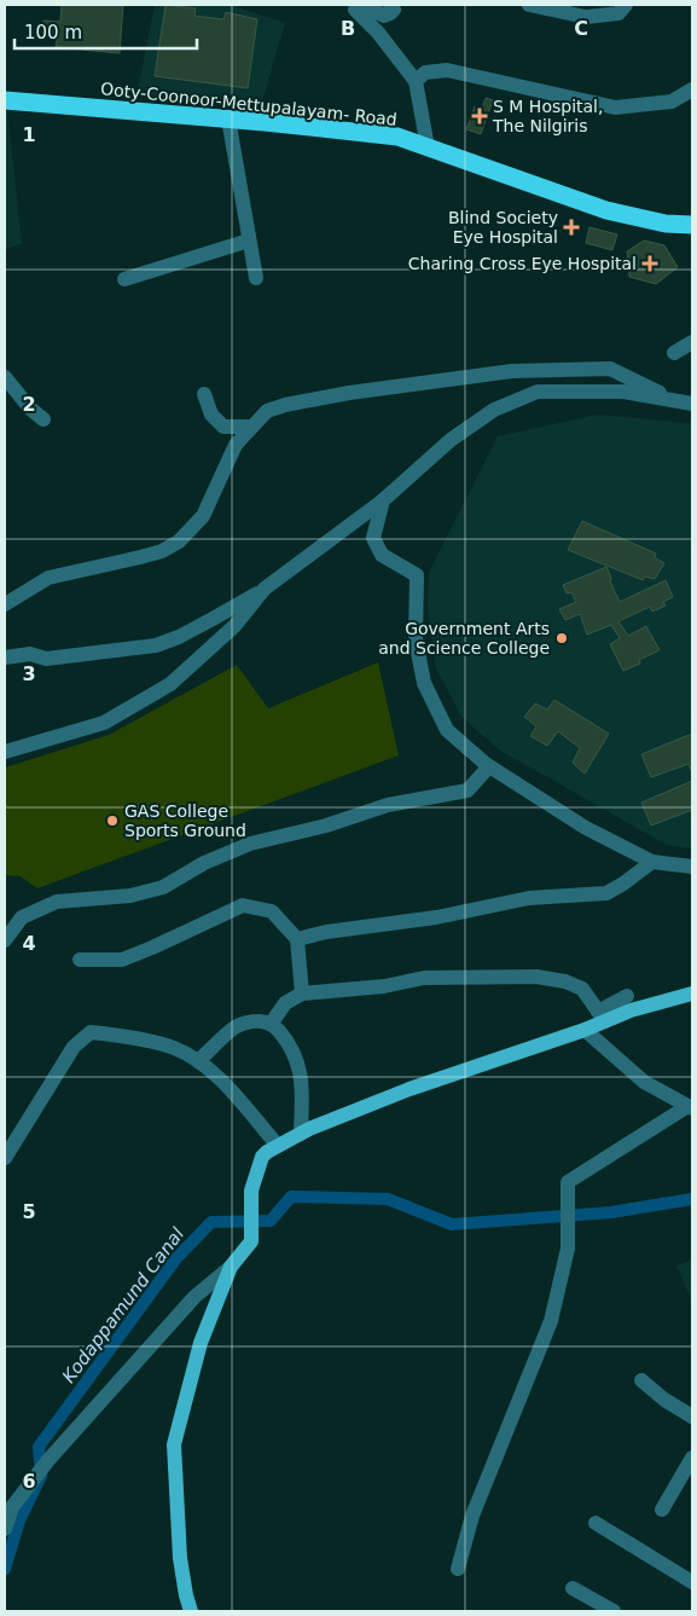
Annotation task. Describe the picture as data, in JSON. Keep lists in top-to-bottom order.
{
  "streets": {
    "highway": ["Ooty-Coonoor-Mettupalayam- Road"]
  },
  "water": ["Kodappamund Canal"],
  "places": {
    "health": ["S M Hospital, The Nilgiris", "Blind Society Eye Hospital", "Charing Cross Eye Hospital"],
    "other": ["Government Arts and Science College", "GAS College Sports Ground"]
  },
  "scale_bar": "100 m",
  "grid": {
    "columns": ["B", "C"],
    "rows": [
      "1",
      "2",
      "3",
      "4",
      "5",
      "6"
    ]
  }
}
